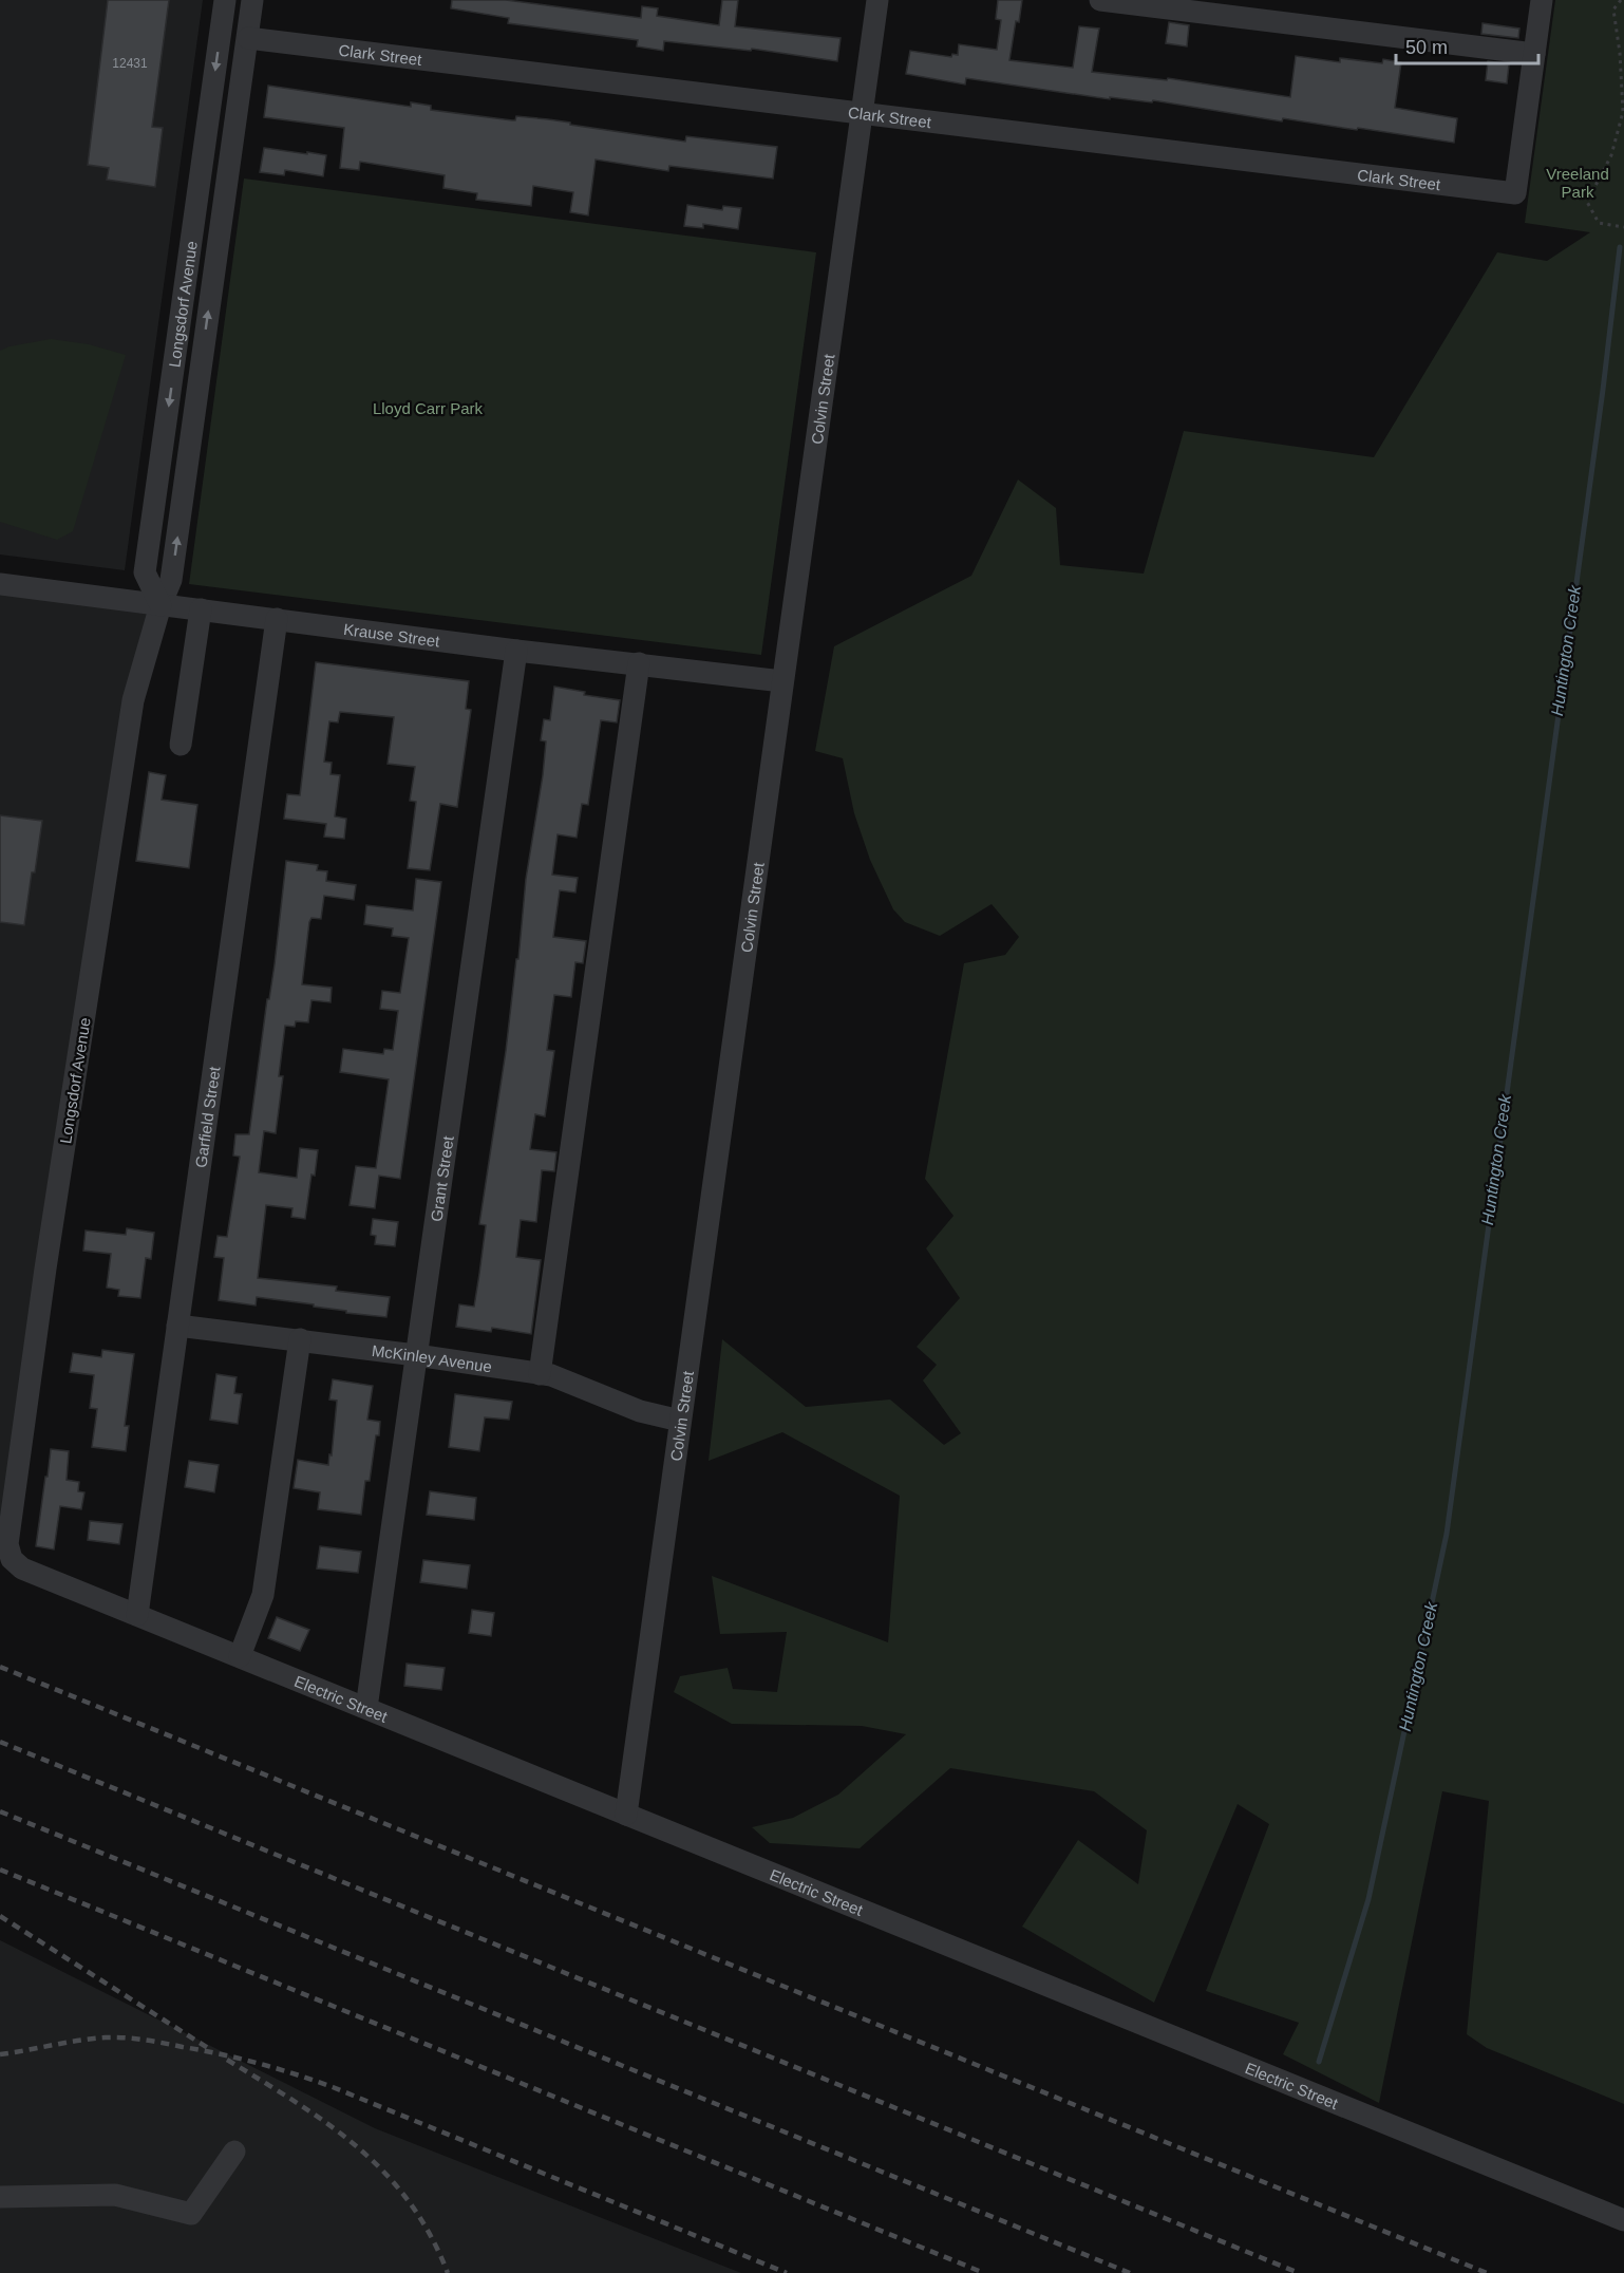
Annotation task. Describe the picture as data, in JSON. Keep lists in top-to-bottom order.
{
  "streets": {
    "street": [
      "Clark Street",
      "Longsdorf Avenue",
      "Colvin Street",
      "Krause Street",
      "Garfield Street",
      "Grant Street",
      "McKinley Avenue",
      "Electric Street"
    ]
  },
  "crossings": [
    ["Clark Street", "Longsdorf Avenue"],
    ["Clark Street", "Colvin Street"],
    ["Longsdorf Avenue", "Krause Street"],
    ["Longsdorf Avenue", "Electric Street"],
    ["Colvin Street", "Krause Street"],
    ["Colvin Street", "McKinley Avenue"],
    ["Colvin Street", "Electric Street"],
    ["Krause Street", "Garfield Street"],
    ["Krause Street", "Grant Street"],
    ["Garfield Street", "McKinley Avenue"],
    ["Garfield Street", "Electric Street"],
    ["Grant Street", "McKinley Avenue"],
    ["Grant Street", "Electric Street"]
  ],
  "water": ["Huntington Creek"],
  "parks": ["Vreeland Park", "Lloyd Carr Park"],
  "house_numbers": ["12431"],
  "scale_bar": "50 m"
}
